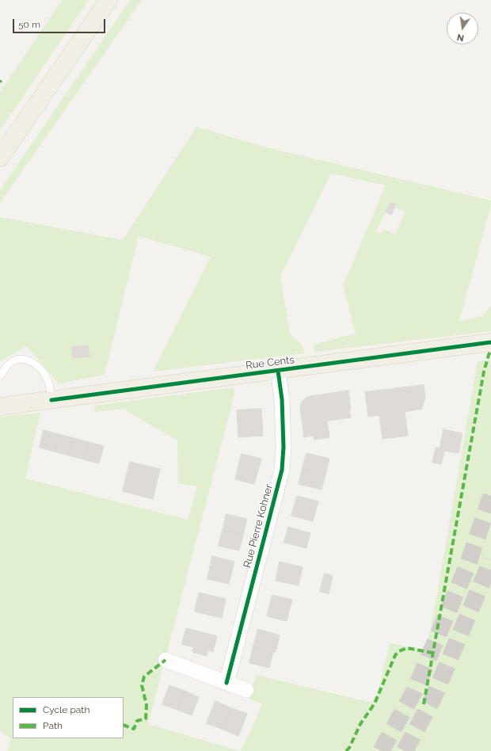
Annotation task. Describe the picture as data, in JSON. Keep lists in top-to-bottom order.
{
  "streets": {
    "main road": ["Rue Cents"],
    "street": ["Rue Pierre Kohner"]
  },
  "crossings": [
    ["Rue Cents", "Rue Pierre Kohner"]
  ],
  "legend": ["Cycle path", "Path"],
  "scale_bar": "50 m",
  "north": "bottom"
}
